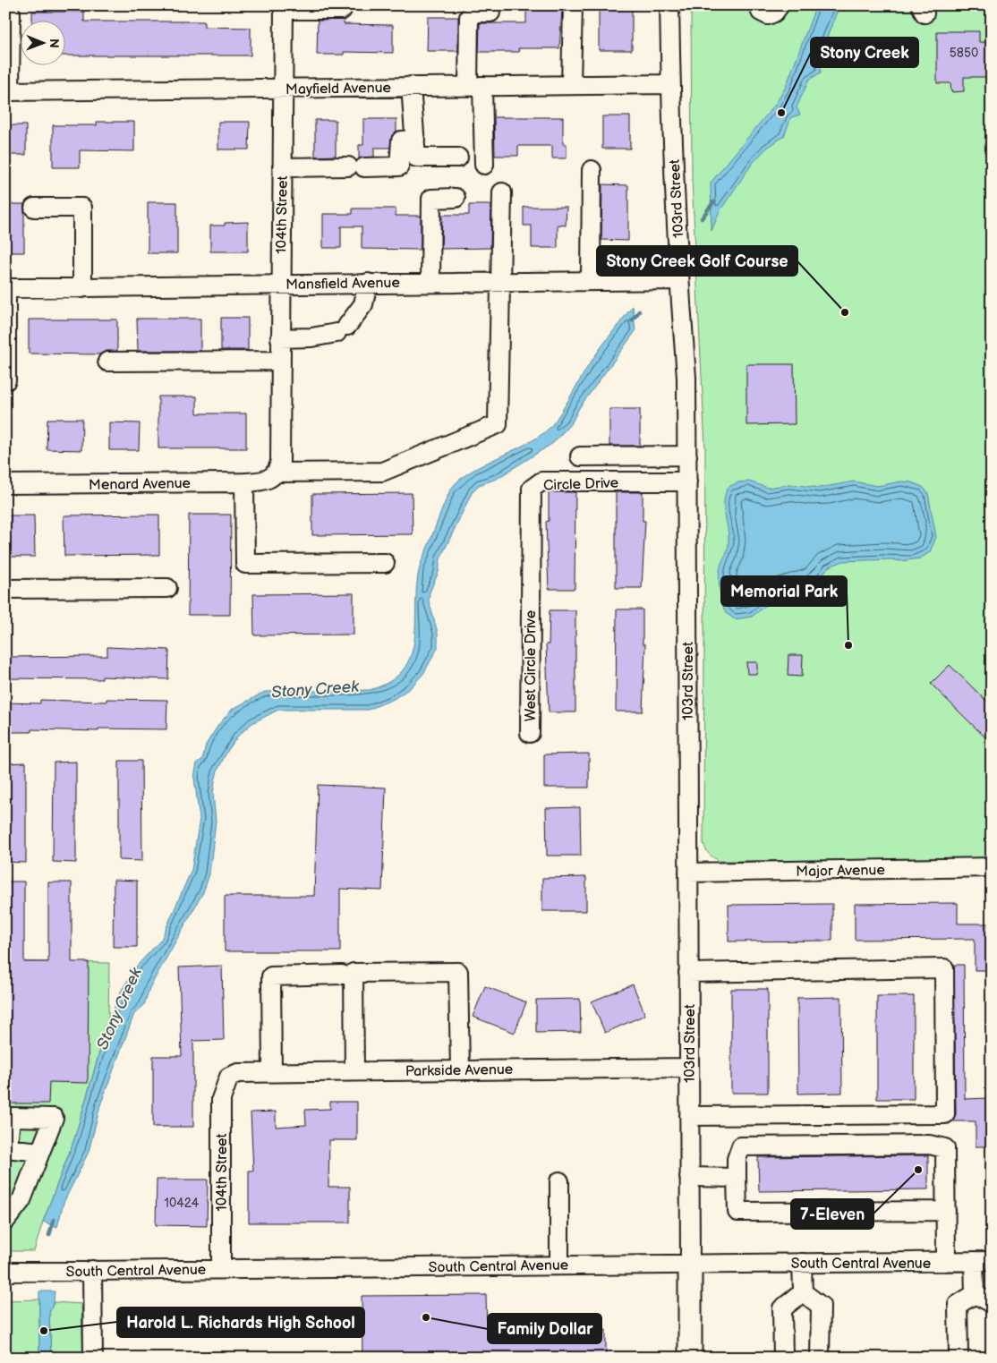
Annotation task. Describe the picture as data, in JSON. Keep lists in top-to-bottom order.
{
  "streets": {
    "main road": ["103rd Street"],
    "street": [
      "Mayfield Avenue",
      "104th Street",
      "Mansfield Avenue",
      "Menard Avenue",
      "Circle Drive",
      "West Circle Drive",
      "Major Avenue",
      "Parkside Avenue",
      "South Central Avenue"
    ]
  },
  "crossings": [
    ["Mayfield Avenue", "103rd Street"],
    ["Mayfield Avenue", "104th Street"],
    ["103rd Street", "Mansfield Avenue"],
    ["103rd Street", "Circle Drive"],
    ["103rd Street", "Major Avenue"],
    ["103rd Street", "Parkside Avenue"],
    ["103rd Street", "South Central Avenue"],
    ["104th Street", "Mansfield Avenue"],
    ["104th Street", "Menard Avenue"],
    ["104th Street", "Parkside Avenue"],
    ["104th Street", "South Central Avenue"],
    ["Mansfield Avenue", "Menard Avenue"],
    ["Circle Drive", "West Circle Drive"]
  ],
  "water": ["Stony Creek"],
  "places": [
    "Stony Creek",
    "Stony Creek Golf Course",
    "Memorial Park",
    "7-Eleven",
    "Family Dollar",
    "Harold L. Richards High School"
  ],
  "house_numbers": ["5850", "10424"],
  "north": "right"
}
